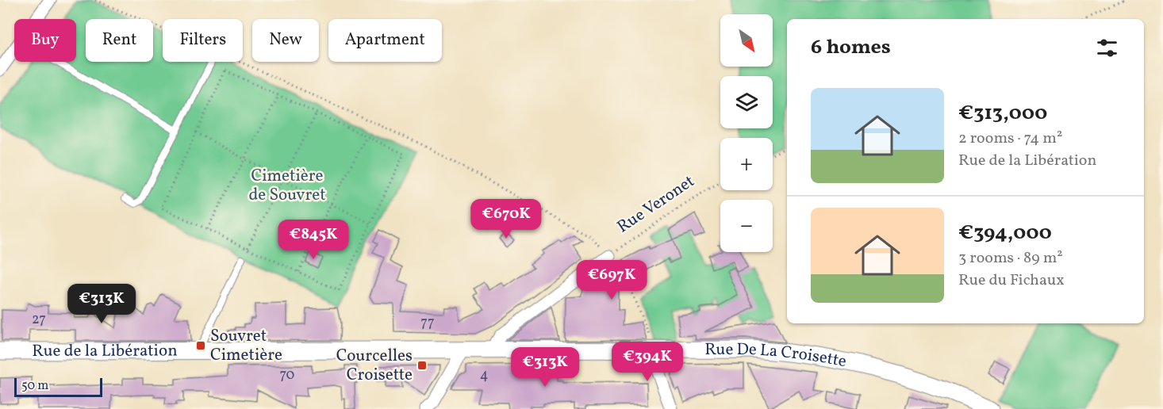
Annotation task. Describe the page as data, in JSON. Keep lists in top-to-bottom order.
{
  "streets": {
    "main road": ["Rue de la Libération", "Rue De La Croisette"],
    "street": ["Rue Veronet"]
  },
  "crossings": [
    ["Rue Veronet", "Rue de la Libération"],
    ["Rue Veronet", "Rue De La Croisette"],
    ["Rue de la Libération", "Rue De La Croisette"]
  ],
  "parks": ["Cimetière de Souvret"],
  "places": {
    "transit": ["Souvret Cimetière", "Courcelles Croisette"]
  },
  "house_numbers": [
    "27",
    "77",
    "70",
    "4"
  ],
  "scale_bar": "50 m",
  "north": "bottom right",
  "page": {
    "map_buttons": ["+", "−"],
    "chip": [
      "Buy",
      "Rent",
      "Filters",
      "New",
      "Apartment"
    ],
    "heading": "6 homes",
    "list": [
      {
        "name": "€313,000",
        "note": "2 rooms · 74 m² · Rue de la Libération"
      },
      {
        "name": "€394,000",
        "note": "3 rooms · 89 m² · Rue du Fichaux"
      }
    ],
    "price": [
      "€670K",
      "€845K",
      "€697K",
      "€313K",
      "€394K",
      "€313K"
    ],
    "scale": "50 m"
  }
}
